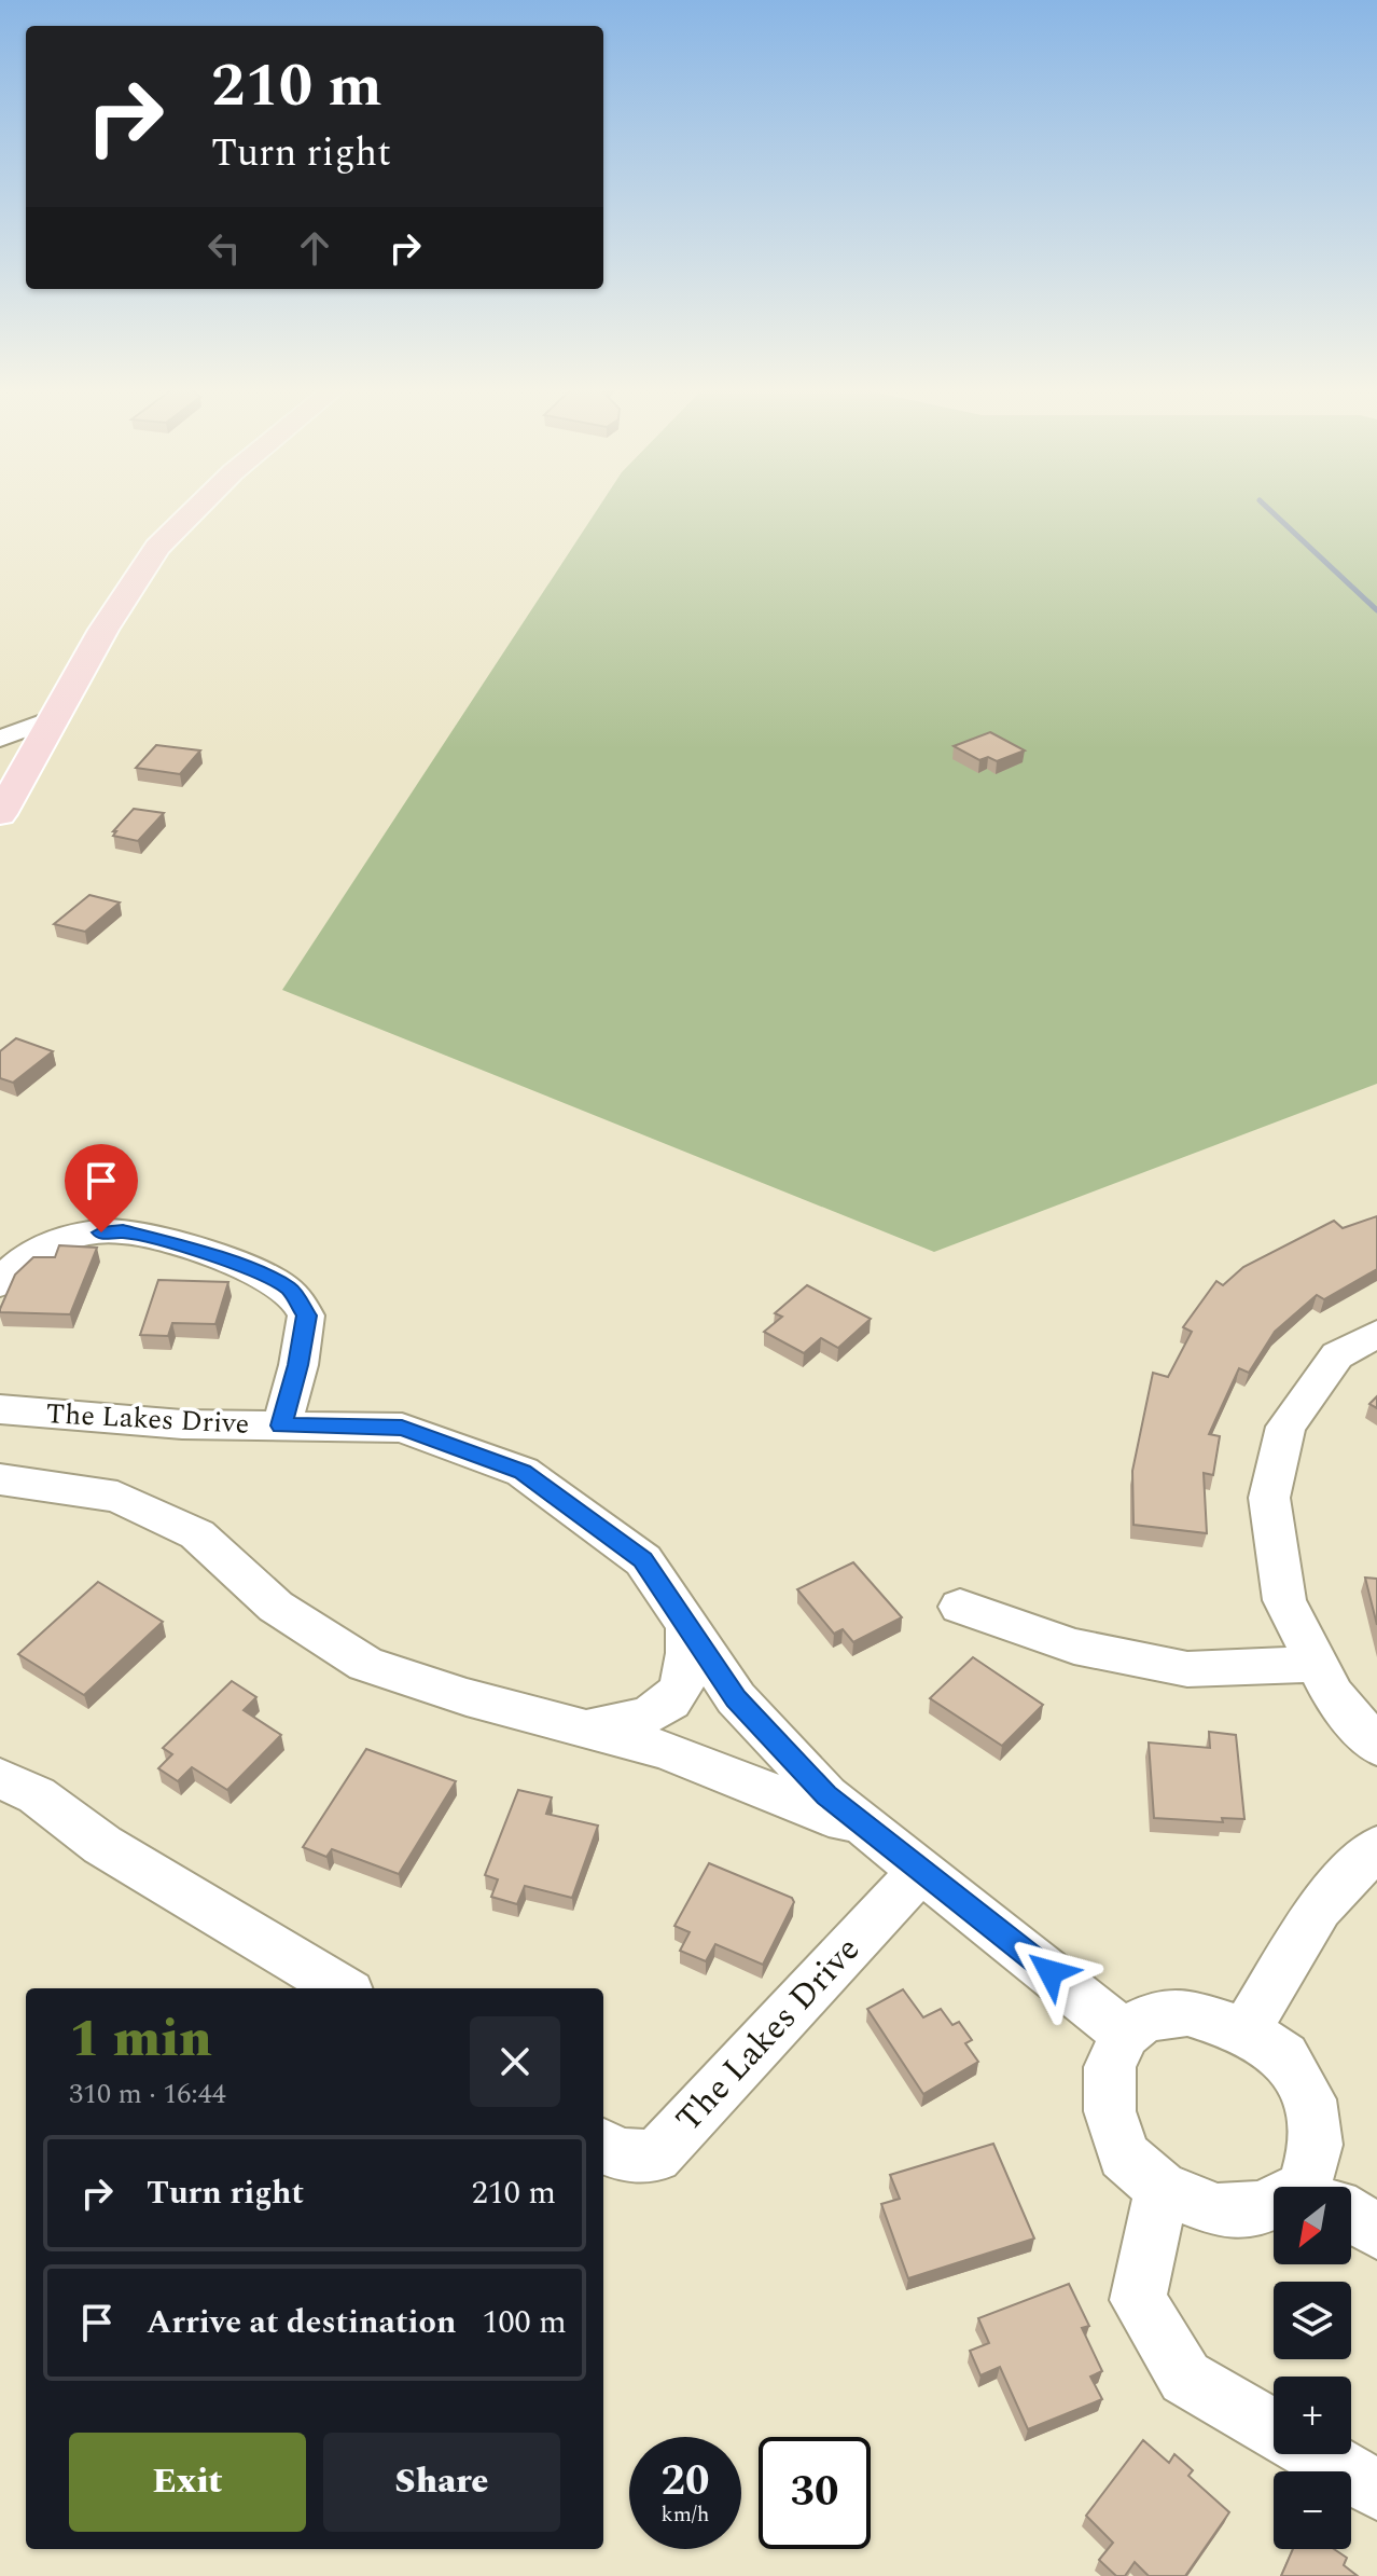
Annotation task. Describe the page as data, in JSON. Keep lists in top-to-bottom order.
{
  "streets": {
    "street": ["The Lakes Drive"]
  },
  "north": "bottom left",
  "page": {
    "turn": ["210 m", "Turn right"],
    "heading": ["1 min", "310 m · 16:44"],
    "list": [
      {
        "name": "Turn right",
        "value": "210 m"
      },
      {
        "name": "Arrive at destination",
        "value": "100 m"
      }
    ],
    "map_buttons": ["+", "−"],
    "buttons": ["Exit", "Share"],
    "speed": "20 km/h",
    "limit": "30"
  }
}
